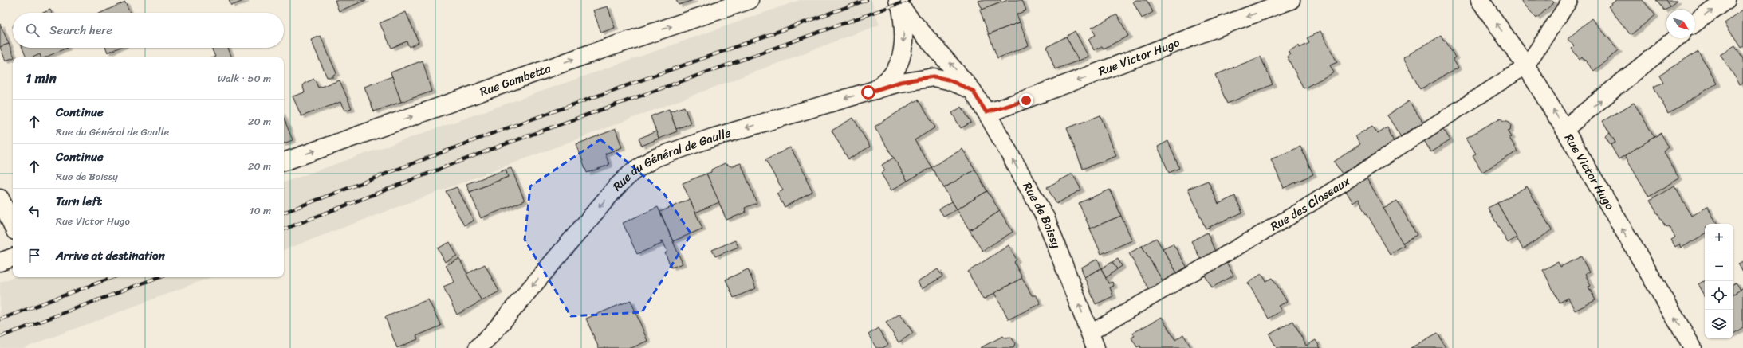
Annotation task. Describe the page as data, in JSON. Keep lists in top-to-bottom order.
{
  "streets": {
    "street": [
      "Rue Victor Hugo",
      "Rue Gambetta",
      "Rue du Général de Gaulle",
      "Rue de Boissy"
    ],
    "lane": ["Rue des Closeaux"]
  },
  "crossings": [
    ["Rue Victor Hugo", "Rue des Closeaux"],
    ["Rue Victor Hugo", "Rue de Boissy"],
    ["Rue du Général de Gaulle", "Rue de Boissy"],
    ["Rue des Closeaux", "Rue de Boissy"]
  ],
  "one_way": ["Rue Gambetta", "Rue du Général de Gaulle"],
  "north": "bottom right",
  "page": {
    "search": "Search here",
    "heading": ["1 min", "Walk · 50 m"],
    "list": [
      ["Continue", "Rue du Général de Gaulle", "20 m"],
      ["Continue", "Rue de Boissy", "20 m"],
      ["Turn left", "Rue Victor Hugo", "10 m"],
      "Arrive at destination"
    ],
    "map_buttons": ["+", "−"]
  }
}
